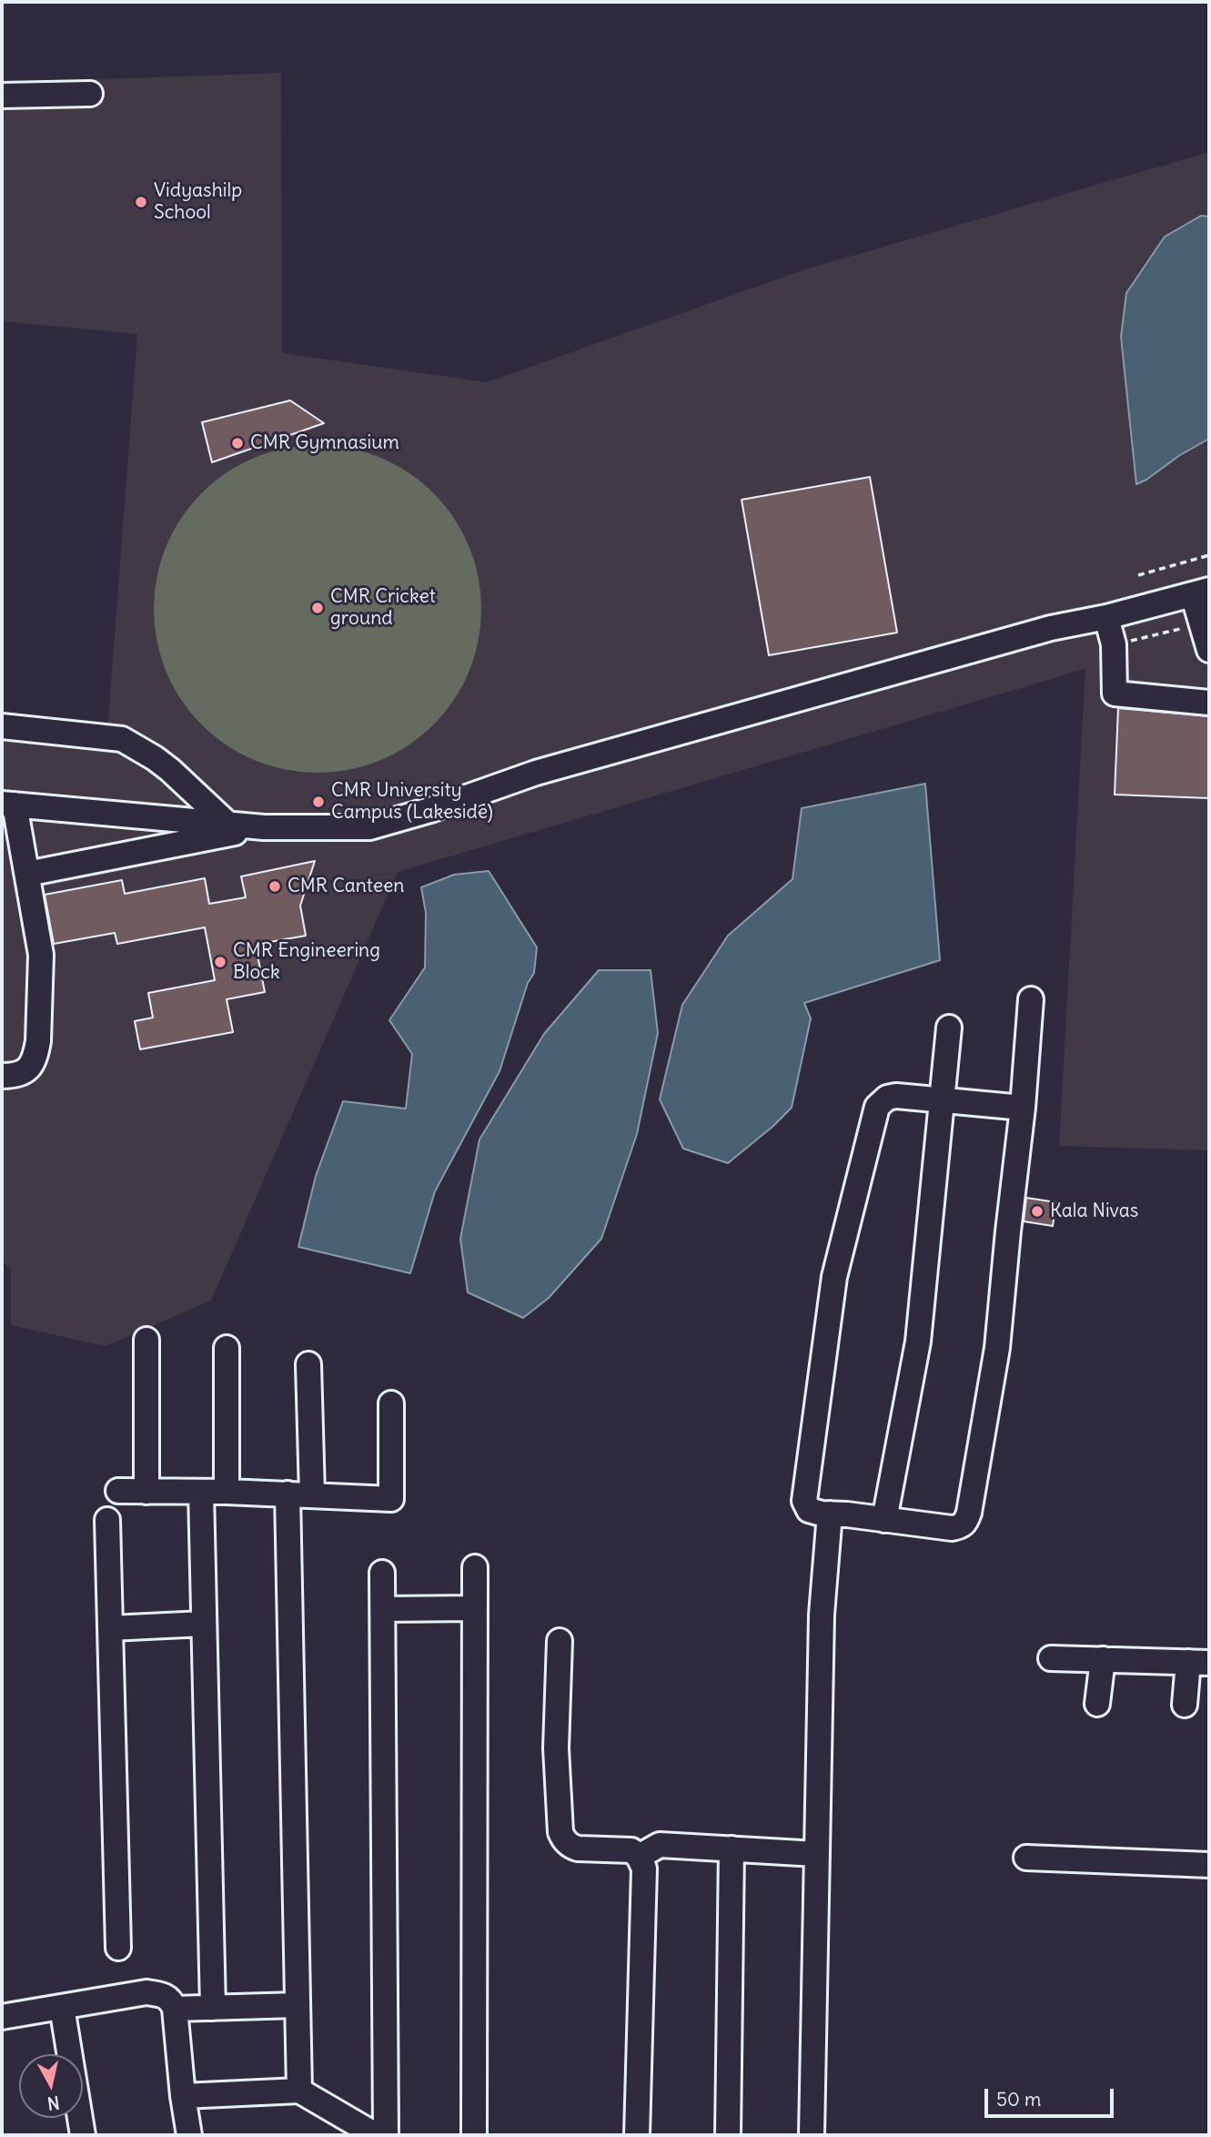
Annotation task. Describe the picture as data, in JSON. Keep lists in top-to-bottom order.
{
  "places": [
    "Vidyashilp School",
    "CMR Gymnasium",
    "CMR Cricket ground",
    "CMR University Campus (Lakeside)",
    "CMR Canteen",
    "CMR Engineering Block",
    "Kala Nivas"
  ],
  "scale_bar": "50 m",
  "north": "bottom"
}
